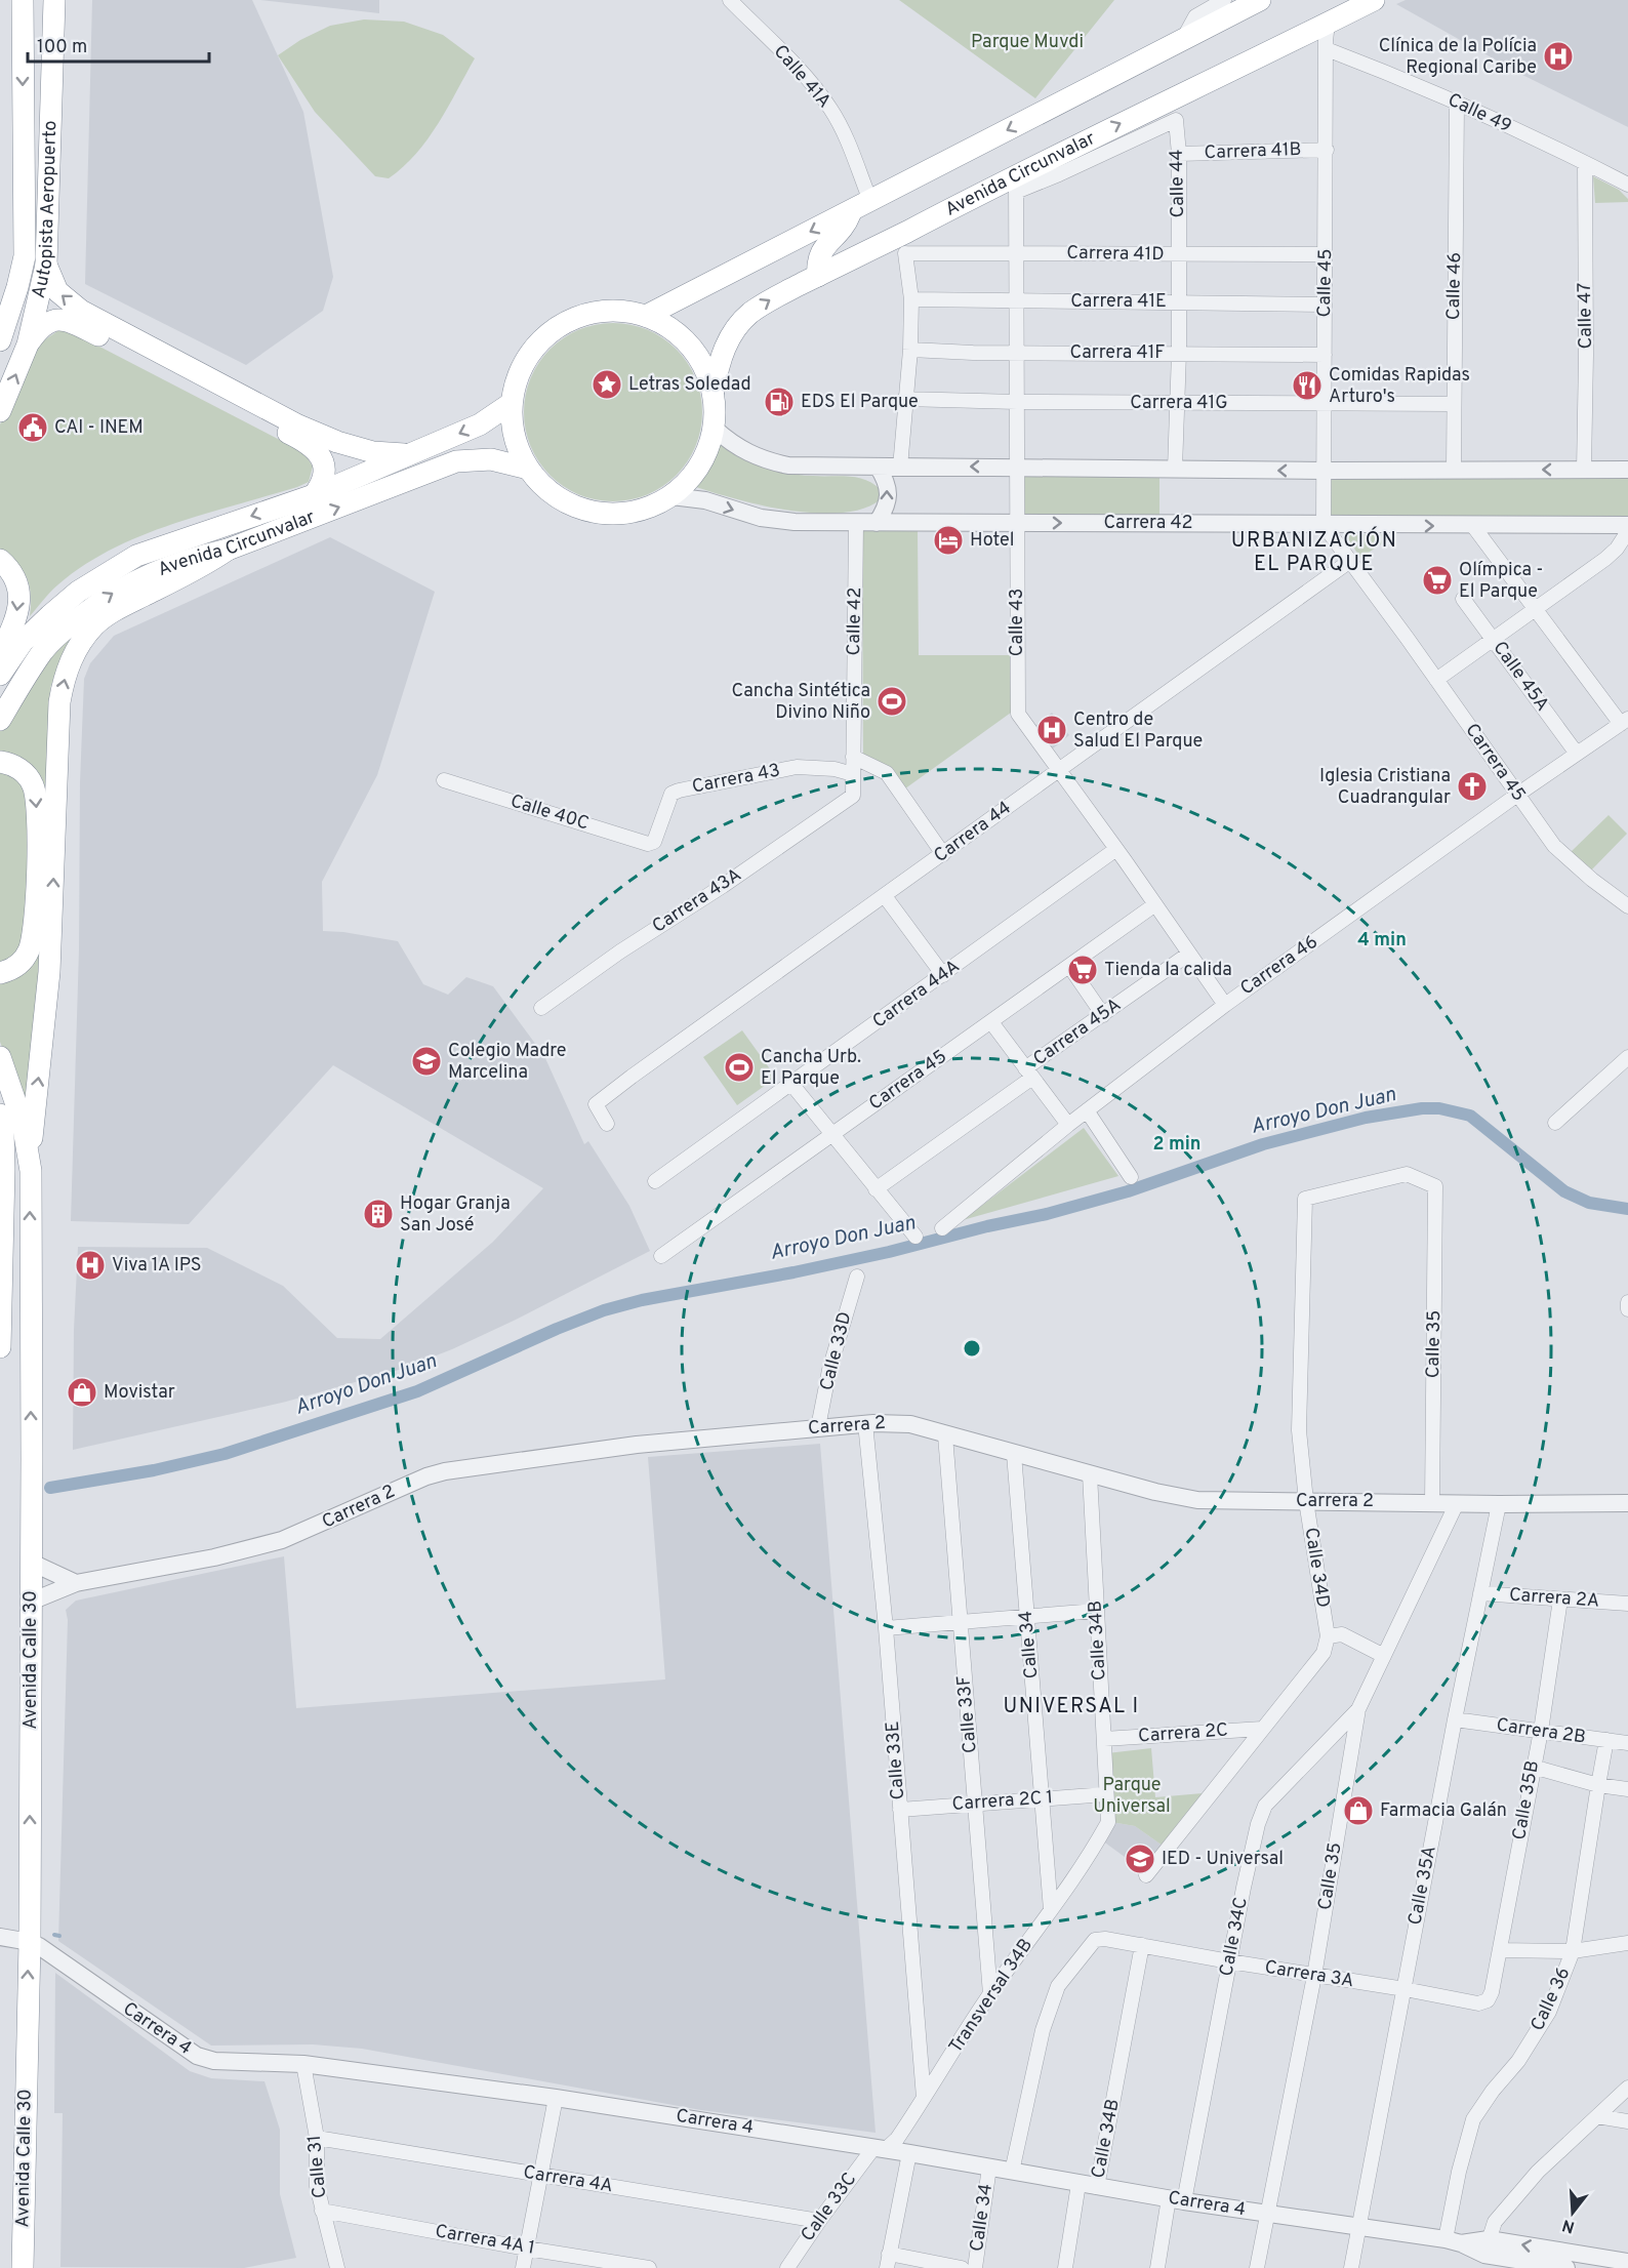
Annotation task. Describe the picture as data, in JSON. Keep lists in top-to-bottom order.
{
  "streets": {
    "highway": ["Avenida Circunvalar", "Autopista Aeropuerto", "Avenida Calle 30"],
    "street": [
      "Calle 41A",
      "Calle 49",
      "Carrera 41B",
      "Calle 44",
      "Carrera 41D",
      "Calle 45",
      "Calle 46",
      "Carrera 41E",
      "Calle 47",
      "Carrera 41F",
      "Carrera 41G",
      "Carrera 42",
      "Calle 42",
      "Calle 43",
      "Calle 45A",
      "Carrera 45",
      "Carrera 43",
      "Calle 40C",
      "Carrera 44",
      "Carrera 43A",
      "Carrera 46",
      "Carrera 44A",
      "Carrera 45A",
      "Calle 35",
      "Calle 33D",
      "Carrera 2",
      "Calle 34D",
      "Carrera 2A",
      "Calle 34B",
      "Calle 34",
      "Calle 33F",
      "Carrera 2B",
      "Carrera 2C",
      "Calle 33E",
      "Calle 35B",
      "Carrera 2C 1",
      "Calle 35A",
      "Calle 34C",
      "Carrera 3A",
      "Transversal 34B",
      "Calle 36",
      "Carrera 4",
      "Calle 31",
      "Carrera 4A",
      "Calle 33C",
      "Carrera 4A 1"
    ]
  },
  "crossings": [
    ["Calle 49", "Avenida Circunvalar"],
    ["Calle 49", "Calle 45"],
    ["Calle 49", "Calle 46"],
    ["Calle 49", "Calle 47"],
    ["Carrera 41B", "Calle 44"],
    ["Carrera 41B", "Calle 45"],
    ["Avenida Circunvalar", "Calle 44"],
    ["Avenida Circunvalar", "Carrera 41D"],
    ["Avenida Circunvalar", "Calle 45"],
    ["Avenida Circunvalar", "Carrera 42"],
    ["Avenida Circunvalar", "Calle 43"],
    ["Calle 44", "Carrera 41D"],
    ["Calle 44", "Carrera 41E"],
    ["Calle 44", "Carrera 41F"],
    ["Calle 44", "Carrera 41G"],
    ["Calle 44", "Calle 43"],
    ["Carrera 41D", "Calle 45"],
    ["Carrera 41D", "Calle 43"],
    ["Calle 45", "Carrera 41E"],
    ["Calle 45", "Carrera 41F"],
    ["Calle 45", "Carrera 41G"],
    ["Calle 45", "Carrera 42"],
    ["Calle 45", "Carrera 45"],
    ["Calle 46", "Carrera 41G"],
    ["Carrera 41E", "Calle 43"],
    ["Carrera 41F", "Calle 43"],
    ["Carrera 41G", "Calle 43"],
    ["Carrera 42", "Calle 42"],
    ["Carrera 42", "Calle 43"],
    ["Carrera 42", "Carrera 45"],
    ["Calle 42", "Carrera 43"],
    ["Calle 42", "Carrera 43A"],
    ["Calle 43", "Carrera 45"],
    ["Calle 43", "Carrera 44"],
    ["Calle 43", "Carrera 46"],
    ["Calle 43", "Carrera 44A"],
    ["Calle 43", "Carrera 45A"],
    ["Calle 45A", "Carrera 46"],
    ["Carrera 45", "Carrera 44"],
    ["Carrera 45", "Carrera 46"],
    ["Carrera 43", "Calle 40C"],
    ["Calle 35", "Carrera 2"],
    ["Calle 35", "Calle 34D"],
    ["Calle 35", "Calle 34C"],
    ["Calle 35", "Carrera 3A"],
    ["Calle 35", "Carrera 4"],
    ["Calle 33D", "Carrera 2"],
    ["Carrera 2", "Calle 34D"],
    ["Carrera 2", "Calle 34B"],
    ["Carrera 2", "Calle 34"],
    ["Carrera 2", "Avenida Calle 30"],
    ["Carrera 2", "Calle 33F"],
    ["Carrera 2", "Calle 33E"],
    ["Carrera 2", "Calle 35A"],
    ["Carrera 2A", "Calle 35B"],
    ["Carrera 2A", "Calle 35A"],
    ["Calle 34B", "Carrera 2C"],
    ["Calle 34B", "Carrera 2C 1"],
    ["Calle 34B", "Carrera 3A"],
    ["Calle 34B", "Transversal 34B"],
    ["Calle 34B", "Carrera 4"],
    ["Calle 34", "Carrera 2C 1"],
    ["Calle 34", "Carrera 3A"],
    ["Calle 34", "Transversal 34B"],
    ["Calle 34", "Carrera 4"],
    ["Avenida Calle 30", "Carrera 4"],
    ["Calle 33F", "Carrera 2C 1"],
    ["Calle 33F", "Transversal 34B"],
    ["Carrera 2B", "Calle 35B"],
    ["Carrera 2B", "Calle 35A"],
    ["Carrera 2B", "Calle 36"],
    ["Calle 33E", "Carrera 2C 1"],
    ["Calle 33E", "Transversal 34B"],
    ["Calle 35B", "Carrera 3A"],
    ["Calle 35A", "Carrera 3A"],
    ["Calle 35A", "Carrera 4"],
    ["Calle 34C", "Carrera 3A"],
    ["Calle 34C", "Carrera 4"],
    ["Transversal 34B", "Carrera 4"],
    ["Transversal 34B", "Calle 33C"],
    ["Calle 36", "Carrera 4"],
    ["Carrera 4", "Calle 31"],
    ["Carrera 4", "Calle 33C"],
    ["Calle 31", "Carrera 4A"],
    ["Calle 31", "Carrera 4A 1"],
    ["Carrera 4A", "Calle 33C"]
  ],
  "one_way": ["Avenida Calle 30"],
  "districts": ["URBANIZACIÓN EL PARQUE", "UNIVERSAL I"],
  "water": ["Arroyo Don Juan"],
  "parks": ["Parque Muvdi", "Parque Universal"],
  "places": {
    "hospital": ["Clínica de la Polícia Regional Caribe", "Centro de Salud El Parque", "Viva 1A IPS"],
    "place": ["Letras Soledad"],
    "restaurant": ["Comidas Rapidas Arturo's"],
    "fuel station": ["EDS El Parque"],
    "public building": ["CAI - INEM"],
    "hotel": ["Hotel"],
    "supermarket": ["Olímpica - El Parque", "Tienda la calida"],
    "sports": ["Cancha Sintética Divino Niño", "Cancha Urb. El Parque"],
    "church": ["Iglesia Cristiana Cuadrangular"],
    "school or university": ["Colegio Madre Marcelina", "IED - Universal"],
    "building": ["Hogar Granja San José"],
    "shop": ["Movistar", "Farmacia Galán"]
  },
  "scale_bar": "100 m",
  "north": "bottom",
  "rings": ["4 min", "2 min"]
}
